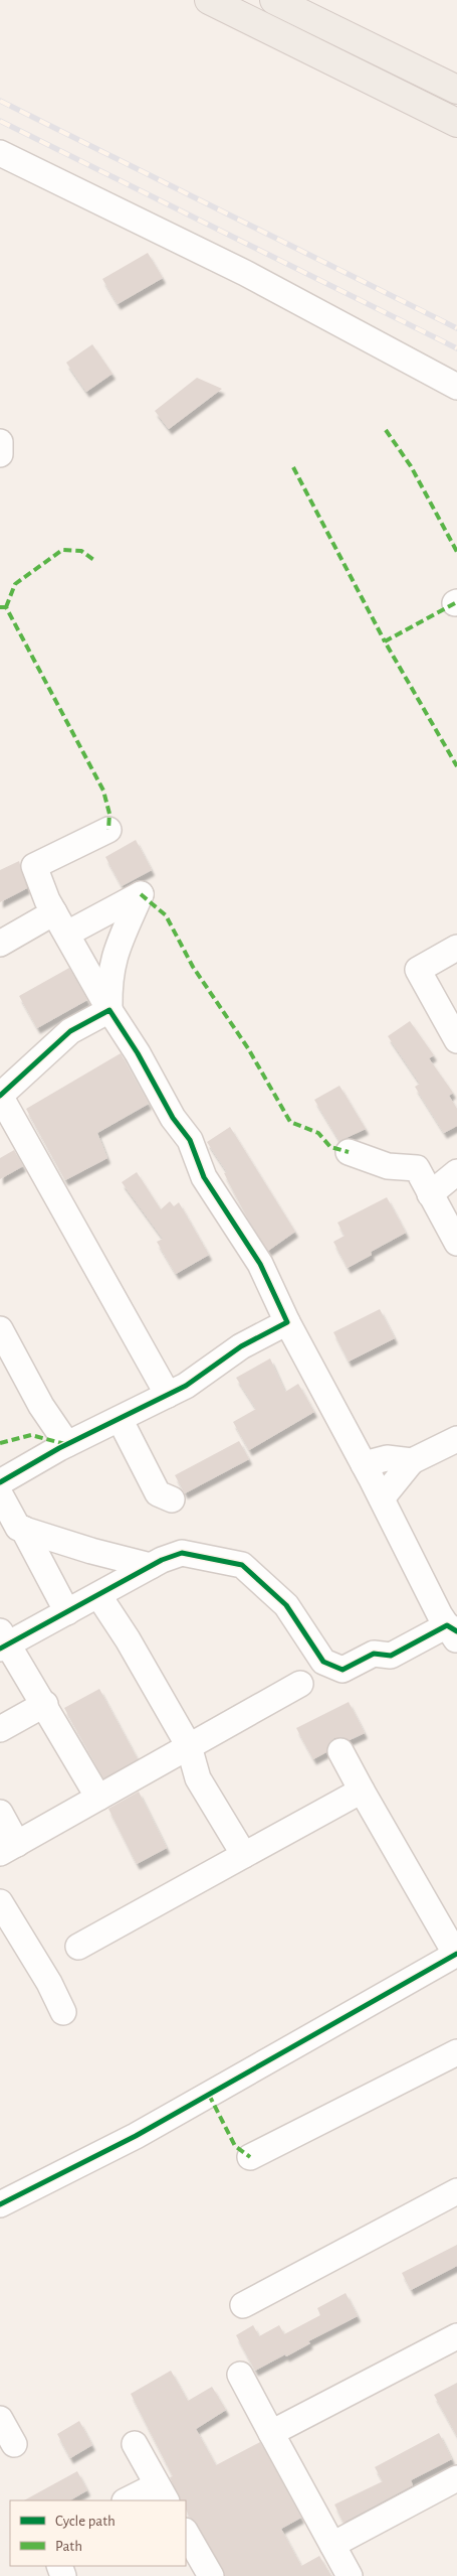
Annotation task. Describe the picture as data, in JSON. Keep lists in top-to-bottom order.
{
  "legend": ["Cycle path", "Path"]
}
